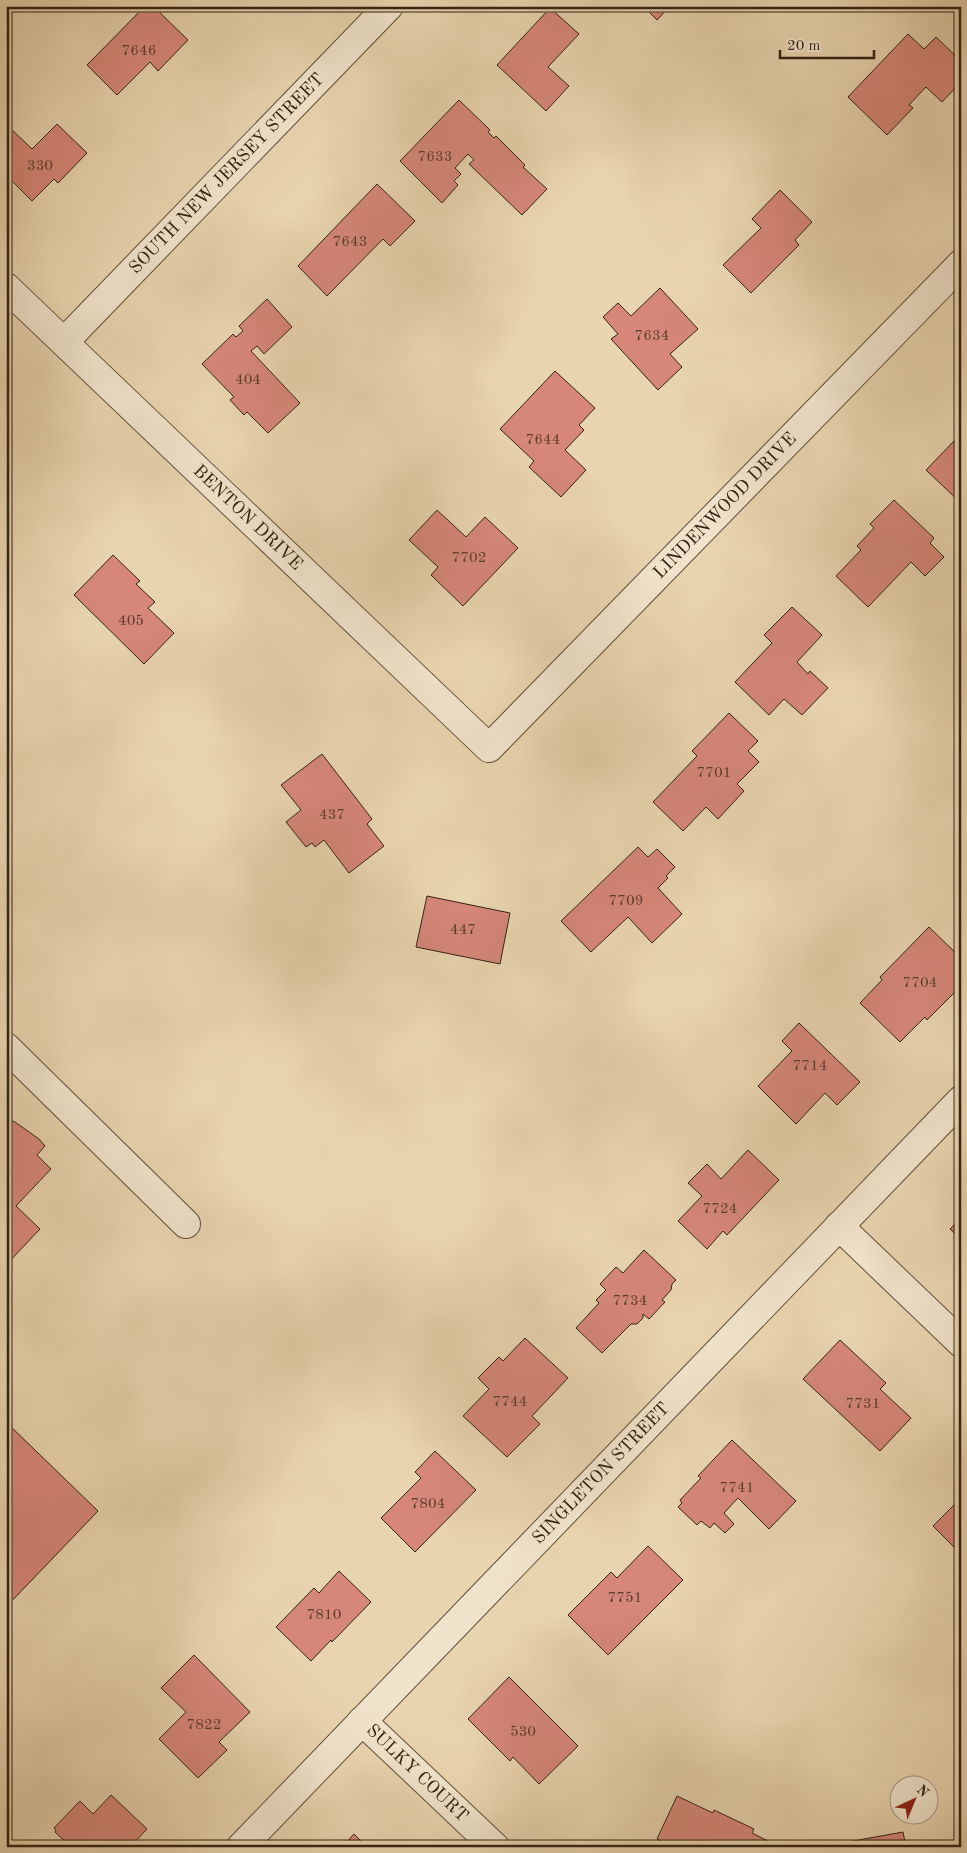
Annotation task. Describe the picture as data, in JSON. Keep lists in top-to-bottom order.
{
  "streets": {
    "street": [
      "SOUTH NEW JERSEY STREET",
      "LINDENWOOD DRIVE",
      "BENTON DRIVE",
      "SINGLETON STREET",
      "SULKY COURT"
    ]
  },
  "crossings": [
    ["SOUTH NEW JERSEY STREET", "BENTON DRIVE"],
    ["LINDENWOOD DRIVE", "BENTON DRIVE"],
    ["SINGLETON STREET", "SULKY COURT"]
  ],
  "house_numbers": [
    "7646",
    "7633",
    "330",
    "7643",
    "7634",
    "404",
    "7644",
    "7702",
    "405",
    "7701",
    "437",
    "7709",
    "447",
    "7704",
    "7714",
    "7724",
    "7734",
    "7744",
    "7731",
    "7741",
    "7804",
    "7751",
    "7810",
    "7822",
    "530"
  ],
  "scale_bar": "20 m",
  "north": "top right"
}
